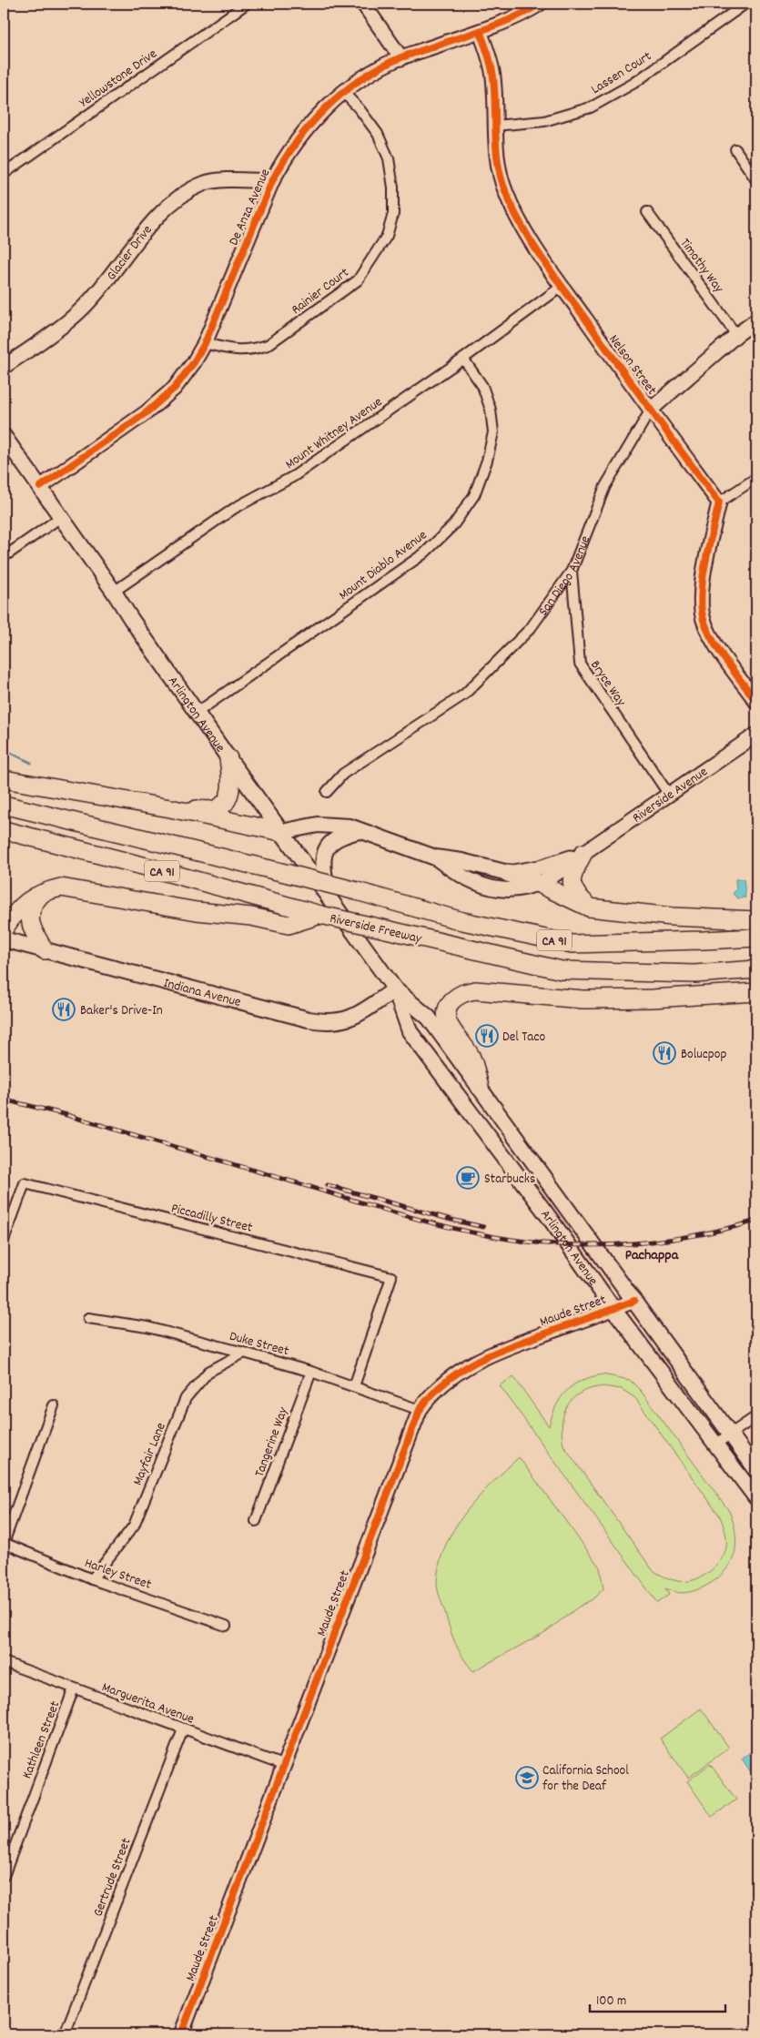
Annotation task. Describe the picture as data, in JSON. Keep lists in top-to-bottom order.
{
  "streets": {
    "highway": ["CA 91", "Riverside Freeway"],
    "main road": ["Arlington Avenue", "Riverside Avenue", "Indiana Avenue"],
    "street": [
      "Lassen Court",
      "Yellowstone Drive",
      "De Anza Avenue",
      "Glacier Drive",
      "Timothy Way",
      "Rainier Court",
      "Nelson Street",
      "Mount Whitney Avenue",
      "Mount Diablo Avenue",
      "San Diego Avenue",
      "Bryce Way",
      "Piccadilly Street",
      "Maude Street",
      "Duke Street",
      "Tangerine Way",
      "Mayfair Lane",
      "Harley Street",
      "Marguerita Avenue",
      "Kathleen Street",
      "Gertrude Street"
    ]
  },
  "crossings": [
    ["Lassen Court", "Nelson Street"],
    ["De Anza Avenue", "Glacier Drive"],
    ["De Anza Avenue", "Rainier Court"],
    ["De Anza Avenue", "Nelson Street"],
    ["De Anza Avenue", "Arlington Avenue"],
    ["Timothy Way", "San Diego Avenue"],
    ["Nelson Street", "Mount Whitney Avenue"],
    ["Nelson Street", "San Diego Avenue"],
    ["Mount Whitney Avenue", "Mount Diablo Avenue"],
    ["Mount Whitney Avenue", "Arlington Avenue"],
    ["Mount Diablo Avenue", "Arlington Avenue"],
    ["San Diego Avenue", "Bryce Way"],
    ["Bryce Way", "Riverside Avenue"],
    ["Arlington Avenue", "Riverside Avenue"],
    ["Arlington Avenue", "Indiana Avenue"],
    ["Arlington Avenue", "Maude Street"],
    ["Piccadilly Street", "Duke Street"],
    ["Maude Street", "Duke Street"],
    ["Maude Street", "Marguerita Avenue"],
    ["Duke Street", "Tangerine Way"],
    ["Duke Street", "Mayfair Lane"],
    ["Mayfair Lane", "Harley Street"],
    ["Marguerita Avenue", "Kathleen Street"],
    ["Marguerita Avenue", "Gertrude Street"]
  ],
  "districts": ["Pachappa"],
  "places": {
    "restaurant": ["Baker's Drive-In", "Del Taco", "Bolucpop"],
    "cafe": ["Starbucks"],
    "school or university": ["California School for the Deaf"]
  },
  "scale_bar": "100 m"
}
